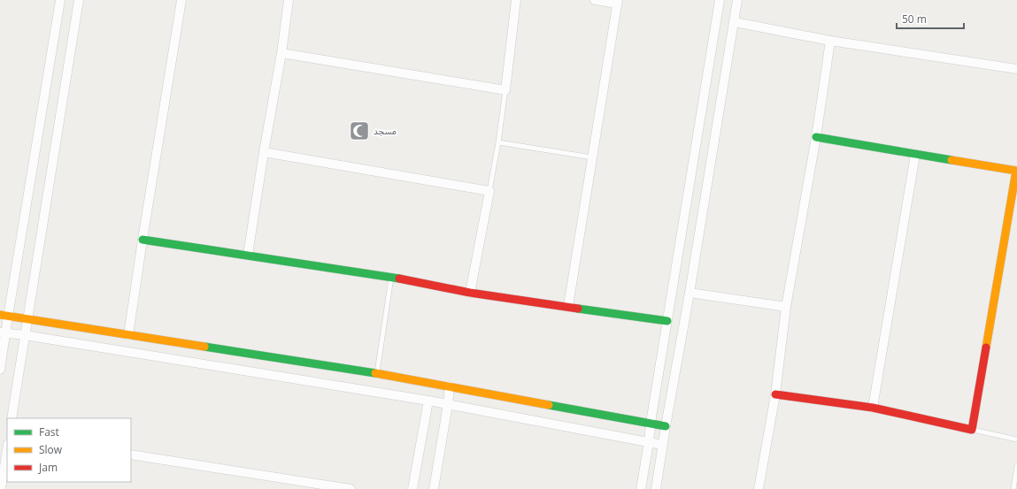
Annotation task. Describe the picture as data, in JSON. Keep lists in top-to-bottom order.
{
  "places": {
    "mosque": ["مسجد"]
  },
  "legend": ["Fast", "Slow", "Jam"],
  "scale_bar": "50 m"
}
